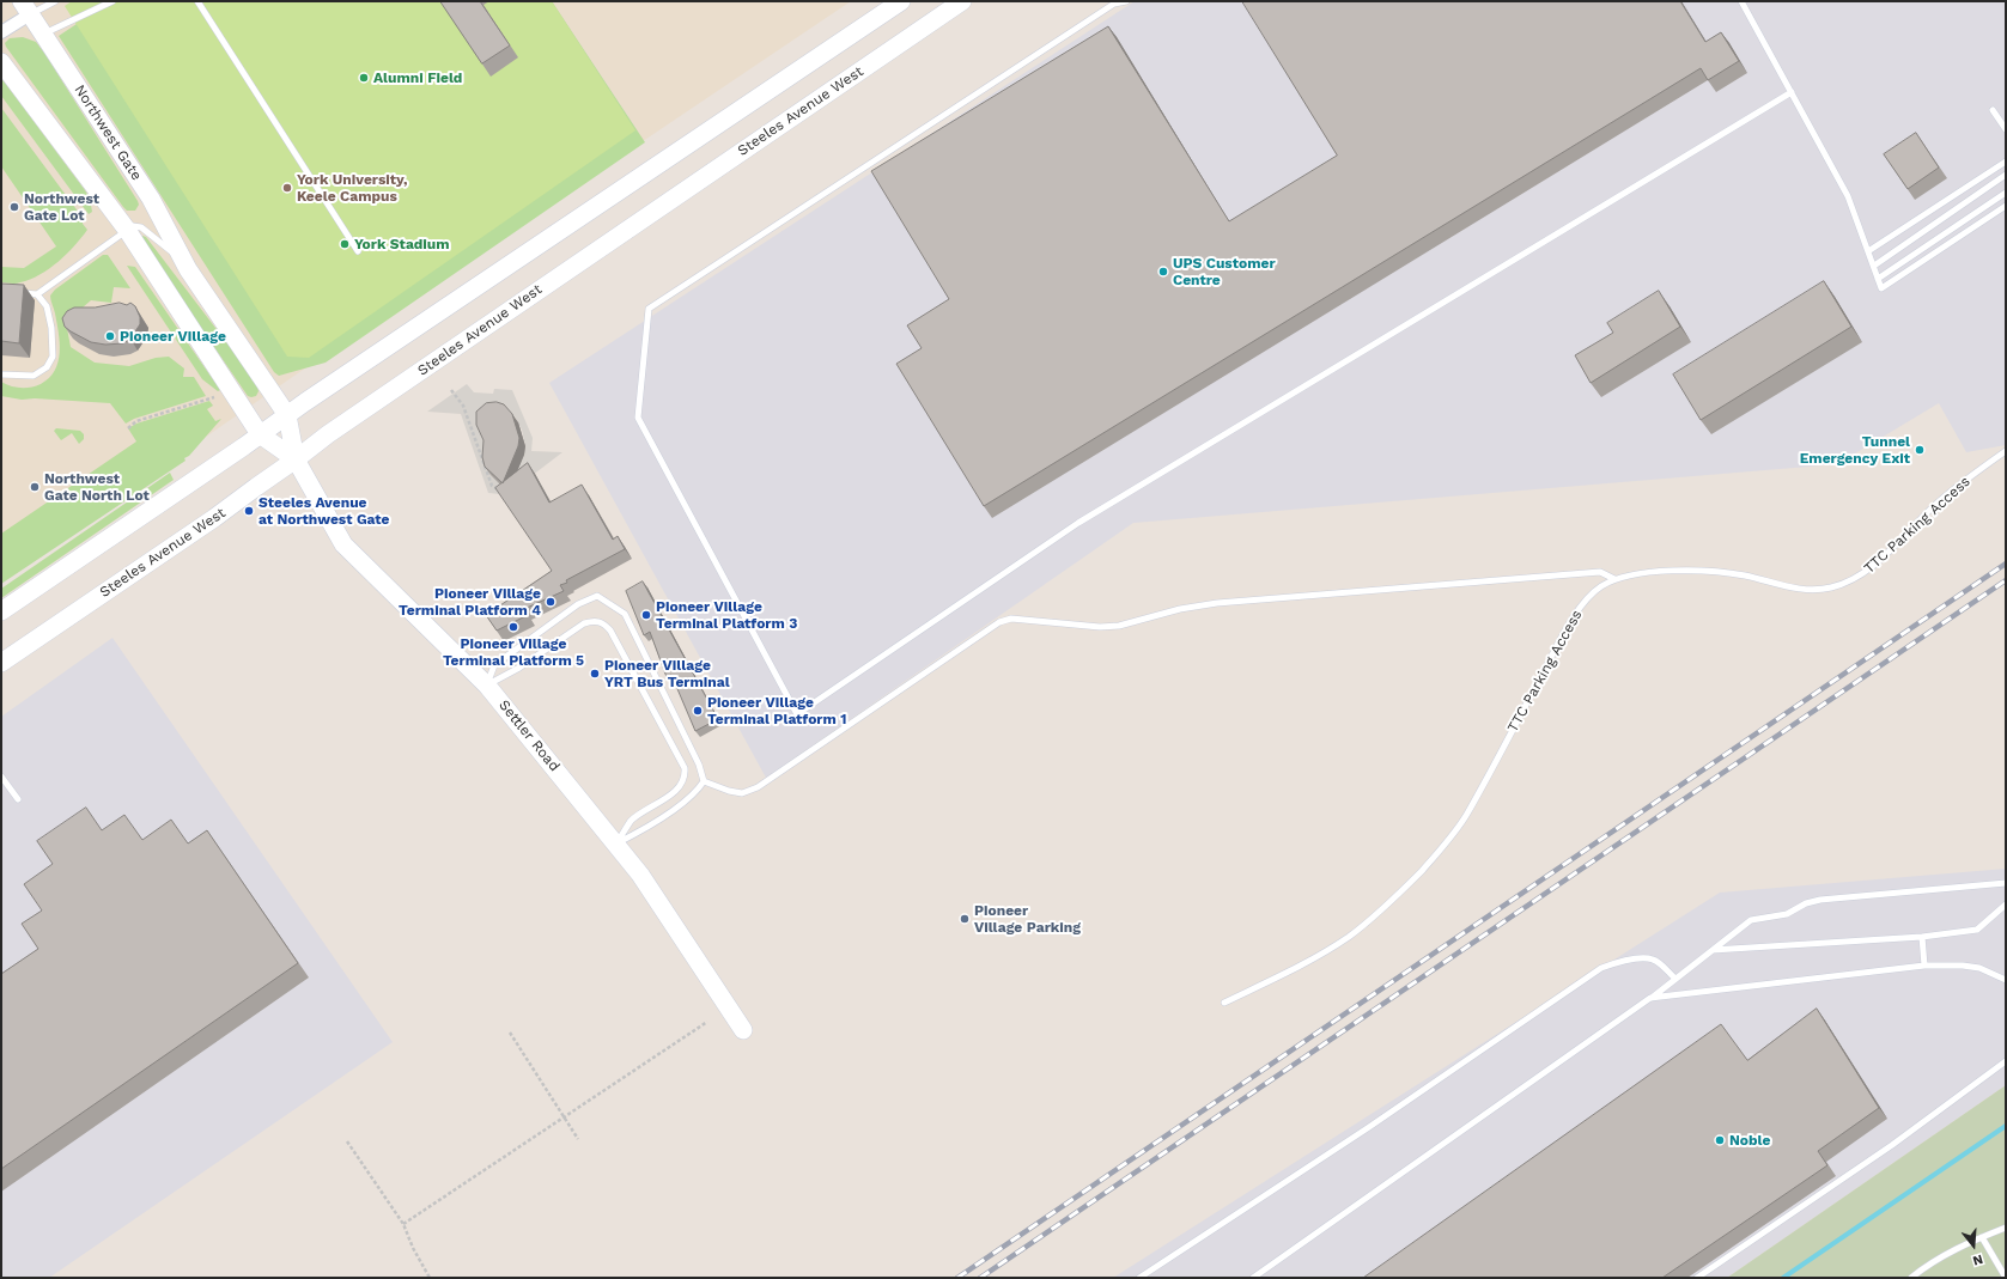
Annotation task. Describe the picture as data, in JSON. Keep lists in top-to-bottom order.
{
  "streets": {
    "main road": ["Steeles Avenue West", "Northwest Gate", "Settler Road"],
    "lane": ["TTC Parking Access"]
  },
  "crossings": [
    ["Steeles Avenue West", "Northwest Gate"],
    ["Steeles Avenue West", "Settler Road"],
    ["Northwest Gate", "Settler Road"]
  ],
  "places": [
    "Alumni Field",
    "York University, Keele Campus",
    "Northwest Gate Lot",
    "York Stadium",
    "UPS Customer Centre",
    "Pioneer Village",
    "Tunnel Emergency Exit",
    "Northwest Gate North Lot",
    "Steeles Avenue at Northwest Gate",
    "Pioneer Village Terminal Platform 4",
    "Pioneer Village Terminal Platform 3",
    "Pioneer Village Terminal Platform 5",
    "Pioneer Village YRT Bus Terminal",
    "Pioneer Village Terminal Platform 1",
    "Pioneer Village Parking",
    "Noble"
  ],
  "north": "bottom"
}
